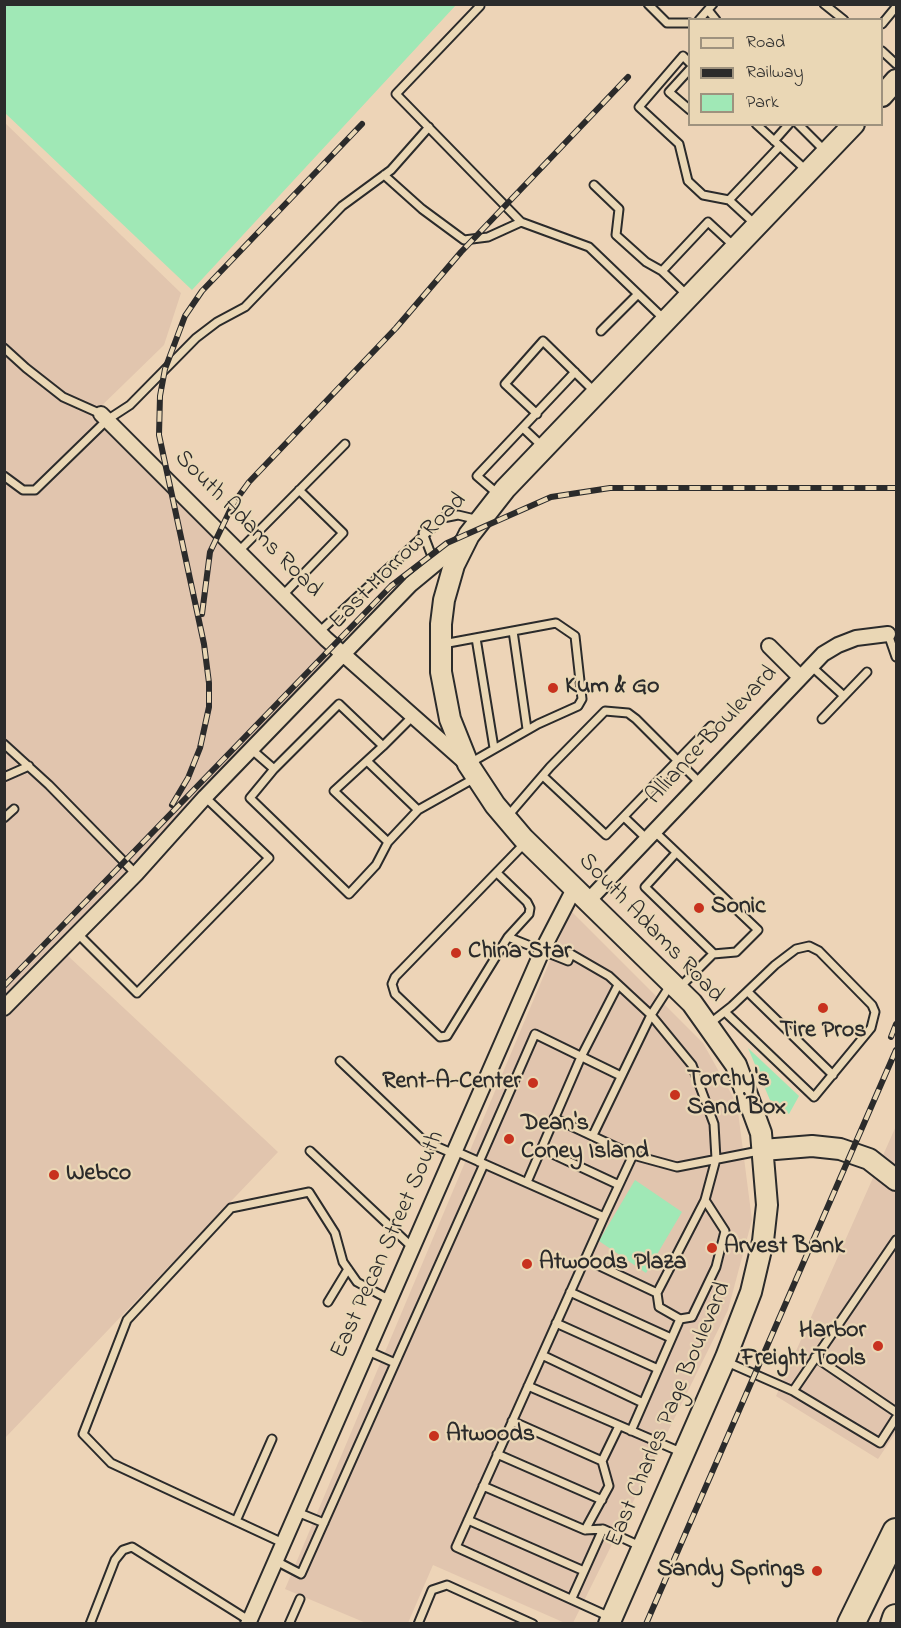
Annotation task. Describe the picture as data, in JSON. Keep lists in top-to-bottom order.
{
  "streets": {
    "main road": ["South Adams Road", "East Morrow Road", "East Charles Page Boulevard"],
    "street": ["Alliance Boulevard", "East Pecan Street South"]
  },
  "crossings": [
    ["South Adams Road", "East Morrow Road"],
    ["South Adams Road", "Alliance Boulevard"],
    ["South Adams Road", "East Pecan Street South"],
    ["South Adams Road", "East Charles Page Boulevard"],
    ["Alliance Boulevard", "East Pecan Street South"]
  ],
  "places": [
    "Kum & Go",
    "Sonic",
    "China Star",
    "Tire Pros",
    "Rent-A-Center",
    "Torchy's Sand Box",
    "Dean's Coney Island",
    "Webco",
    "Arvest Bank",
    "Atwoods Plaza",
    "Harbor Freight Tools",
    "Atwoods",
    "Sandy Springs"
  ],
  "legend": ["Road", "Railway", "Park"]
}
